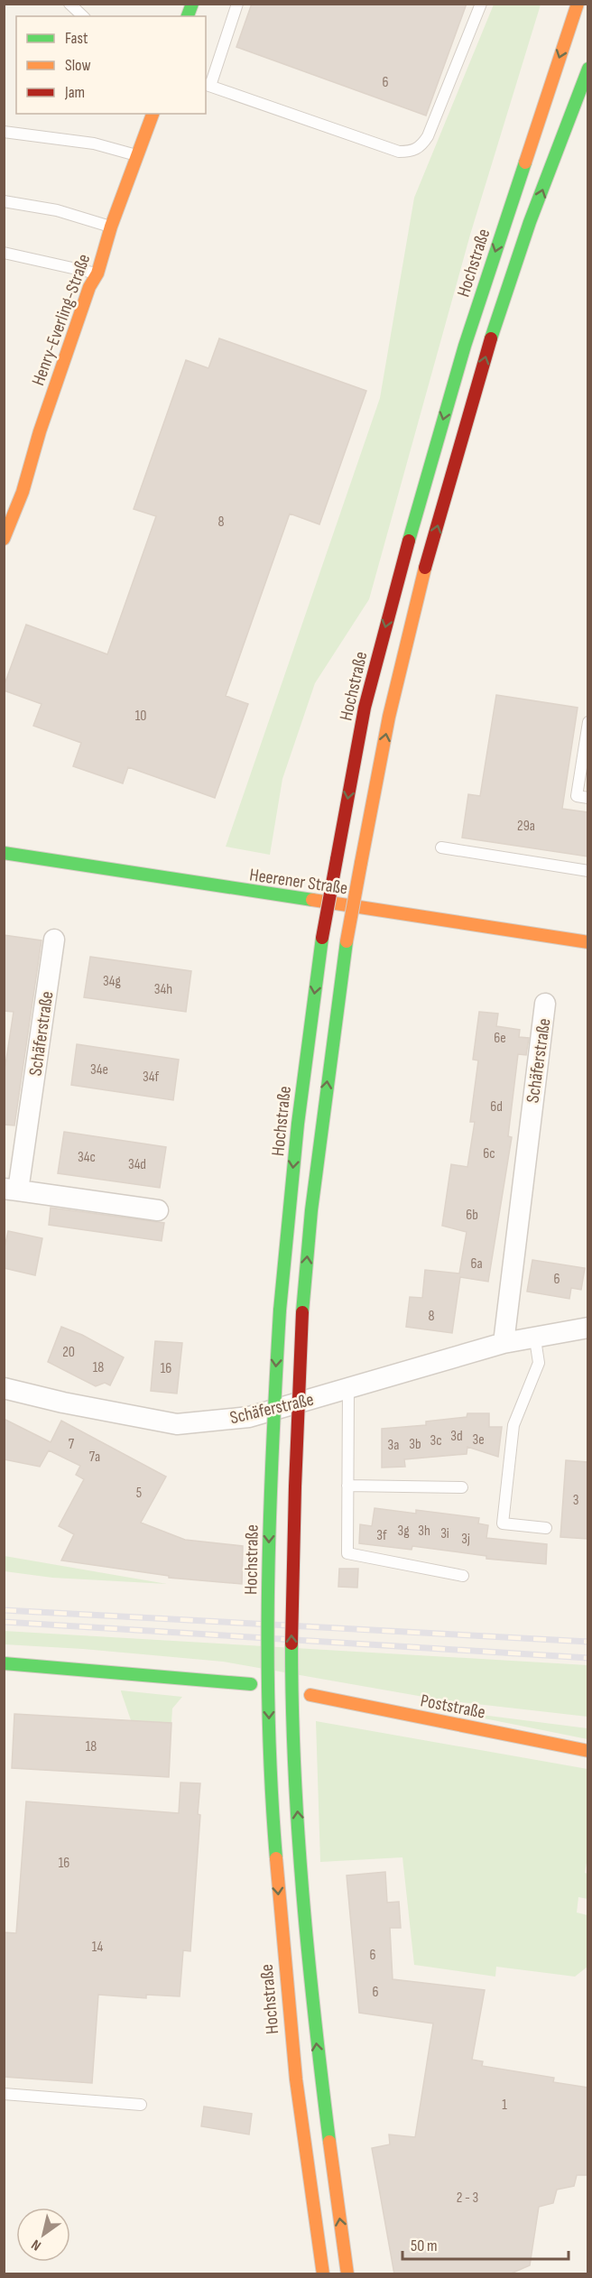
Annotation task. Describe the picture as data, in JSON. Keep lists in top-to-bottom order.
{
  "streets": {
    "main road": [
      "Hochstraße",
      "Henry-Everling-Straße",
      "Heerener Straße",
      "Poststraße"
    ],
    "street": ["Schäferstraße"]
  },
  "house_numbers": [
    "6",
    "8",
    "10",
    "29a",
    "34g",
    "34h",
    "6e",
    "34e",
    "34f",
    "6d",
    "6c",
    "34c",
    "34d",
    "6b",
    "6a",
    "6",
    "8",
    "20",
    "18",
    "16",
    "3d",
    "3e",
    "3c",
    "7",
    "3b",
    "3a",
    "7a",
    "5",
    "3",
    "3g",
    "3h",
    "3i",
    "3f",
    "3j",
    "18",
    "16",
    "14",
    "6",
    "6",
    "1",
    "2 - 3"
  ],
  "legend": ["Fast", "Slow", "Jam"],
  "scale_bar": "50 m",
  "north": "bottom left"
}
